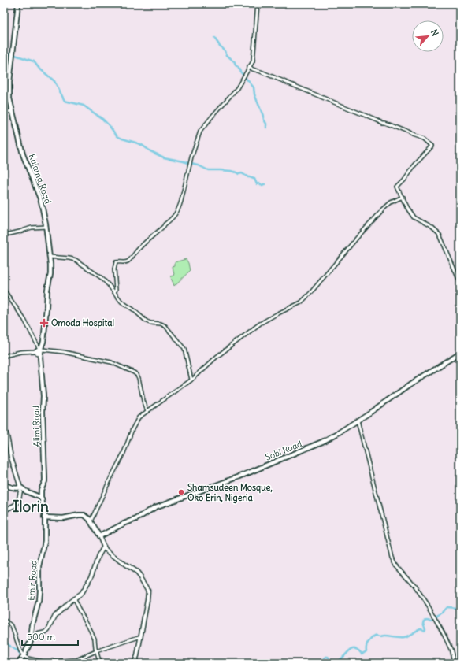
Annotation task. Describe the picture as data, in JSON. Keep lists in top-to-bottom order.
{
  "streets": {
    "highway": ["Kaiama Road", "Sobi Road", "Emir Road"]
  },
  "crossings": [
    ["Kaiama Road", "Emir Road"]
  ],
  "districts": ["Ilorin"],
  "places": {
    "health": ["Omoda Hospital"],
    "other": ["Shamsudeen Mosque, Oko Erin, Nigeria"]
  },
  "scale_bar": "500 m",
  "north": "top right"
}
